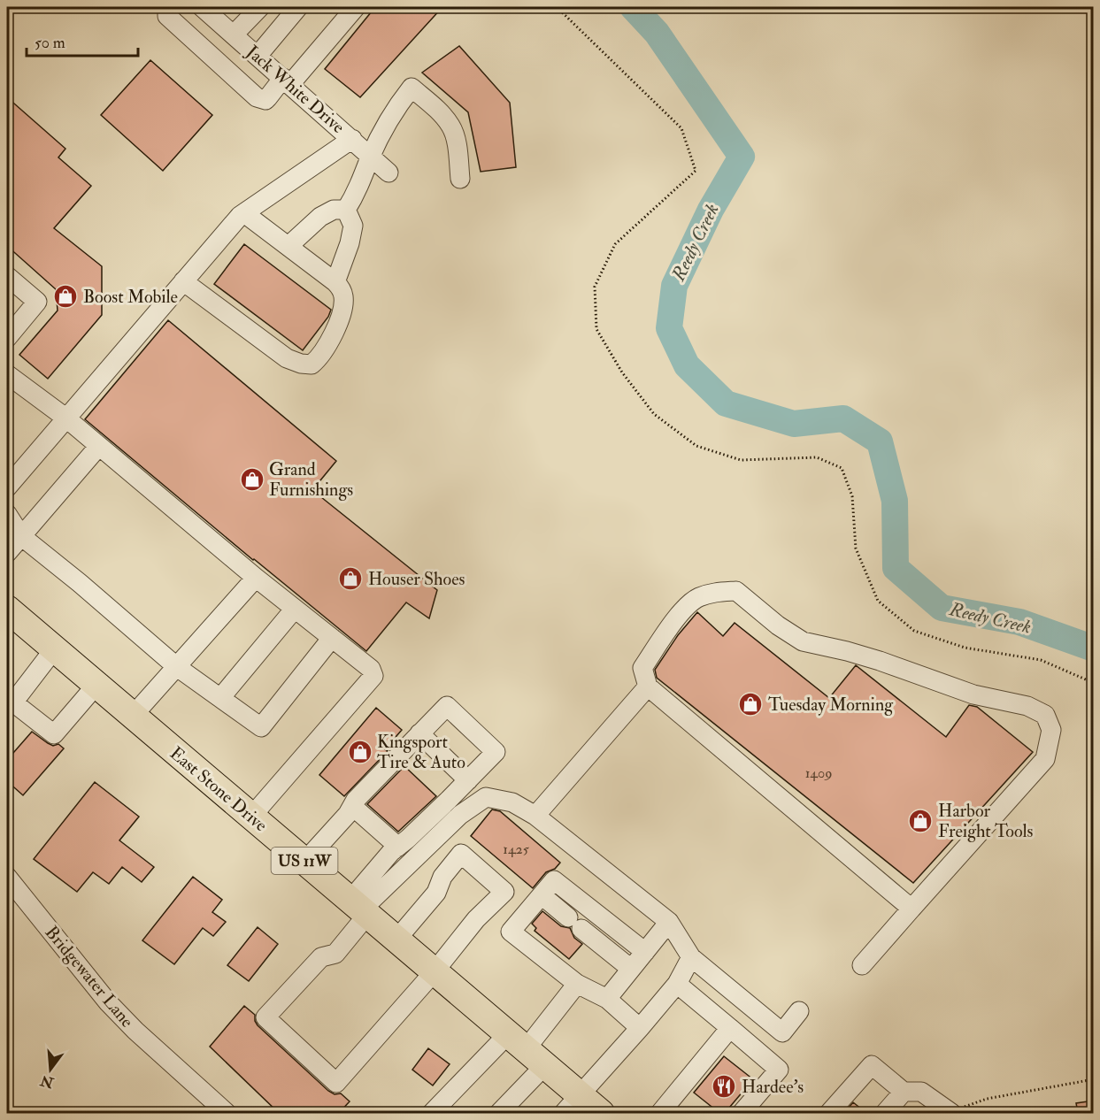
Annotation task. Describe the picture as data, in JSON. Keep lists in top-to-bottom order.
{
  "streets": {
    "highway": ["East Stone Drive", "US 11W"],
    "street": ["Jack White Drive", "Bridgewater Lane"]
  },
  "water": ["Reedy Creek"],
  "places": {
    "shop": [
      "Boost Mobile",
      "Grand Furnishings",
      "Houser Shoes",
      "Tuesday Morning",
      "Kingsport Tire & Auto",
      "Harbor Freight Tools"
    ],
    "restaurant": ["Hardee's"]
  },
  "house_numbers": ["1409", "1425"],
  "scale_bar": "50 m",
  "north": "bottom"
}
